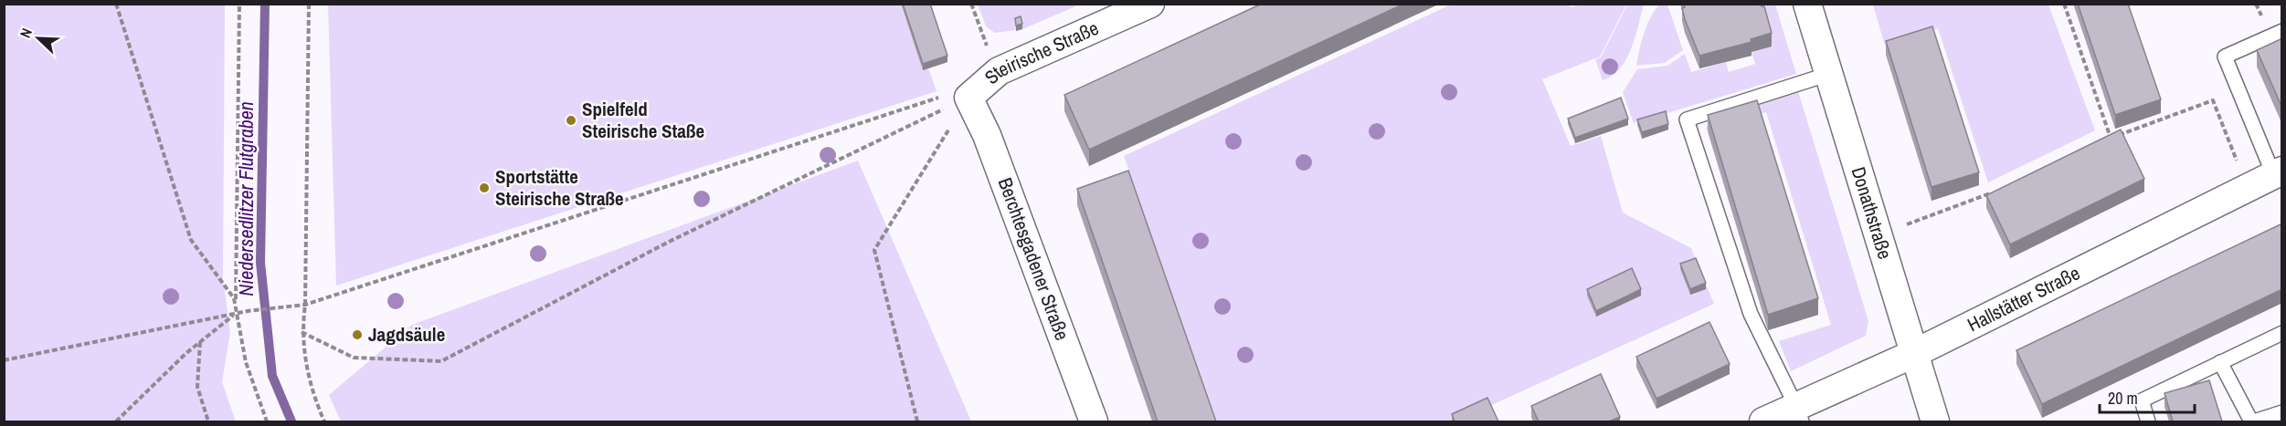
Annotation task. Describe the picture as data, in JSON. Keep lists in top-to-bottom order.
{
  "streets": {
    "street": [
      "Steirische Straße",
      "Donathstraße",
      "Berchtesgadener Straße",
      "Hallstätter Straße"
    ]
  },
  "crossings": [
    ["Steirische Straße", "Berchtesgadener Straße"],
    ["Donathstraße", "Hallstätter Straße"]
  ],
  "water": ["Niedersedlitzer Flutgraben"],
  "places": ["Spielfeld Steirische Staße", "Sportstätte Steirische Straße", "Jagdsäule"],
  "scale_bar": "20 m",
  "north": "top left"
}
